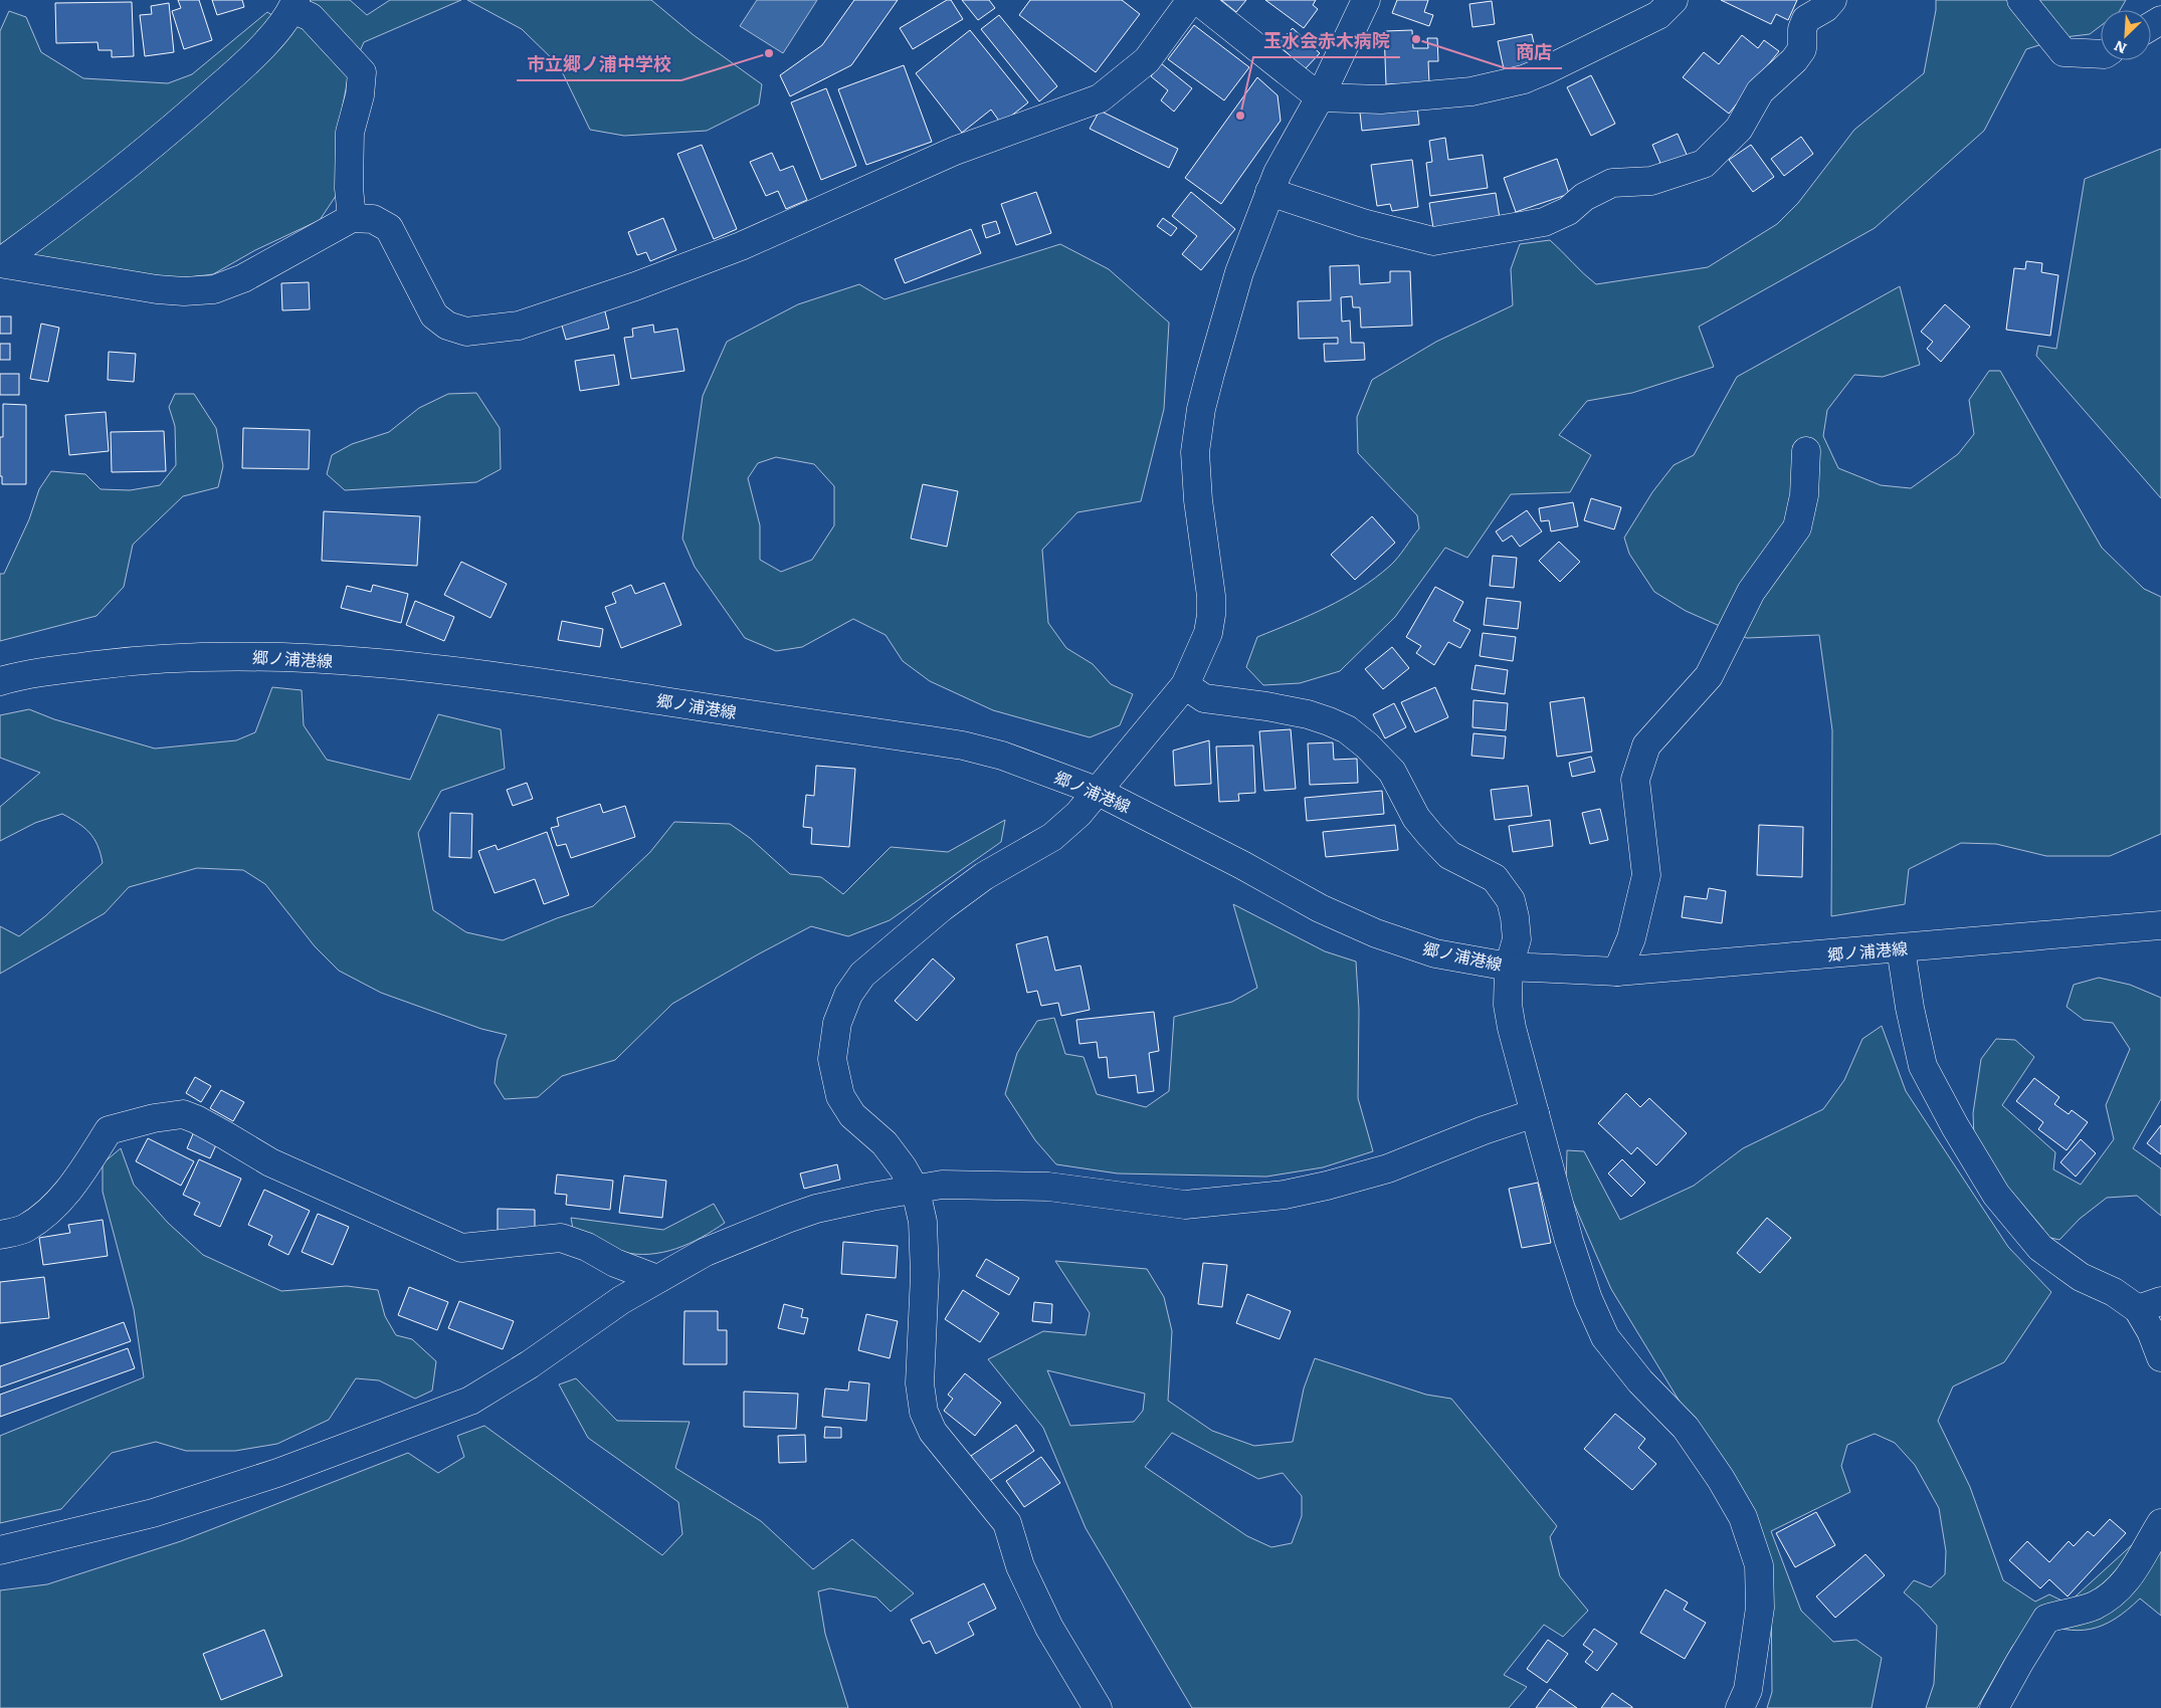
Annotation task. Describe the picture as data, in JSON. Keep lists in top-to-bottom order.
{
  "streets": {
    "street": ["郷ノ浦港線"]
  },
  "places": ["商店", "市立郷ノ浦中学校", "玉水会赤木病院"],
  "north": "bottom left"
}
